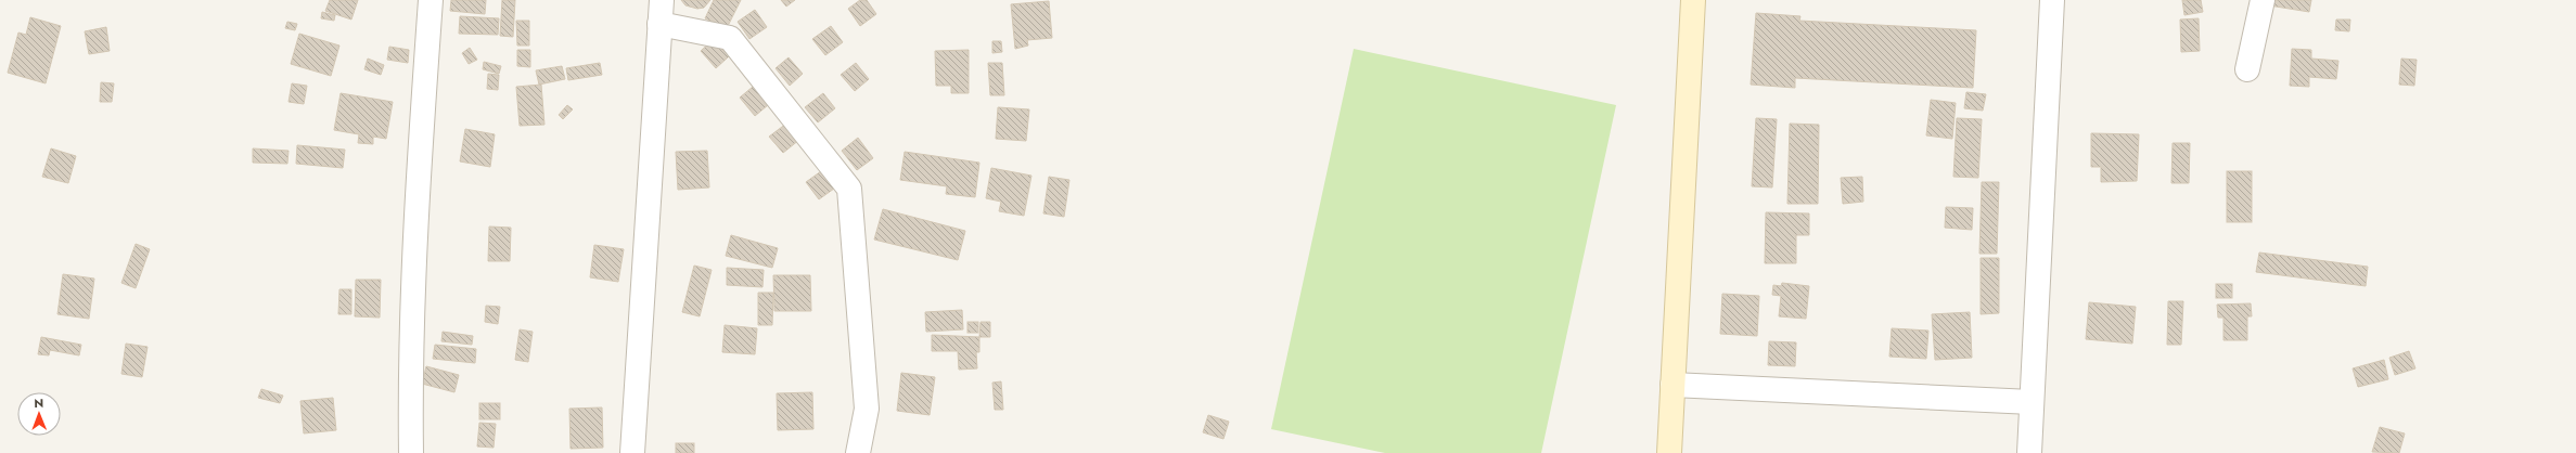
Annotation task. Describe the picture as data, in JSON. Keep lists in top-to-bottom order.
{
  "north": "top"
}
